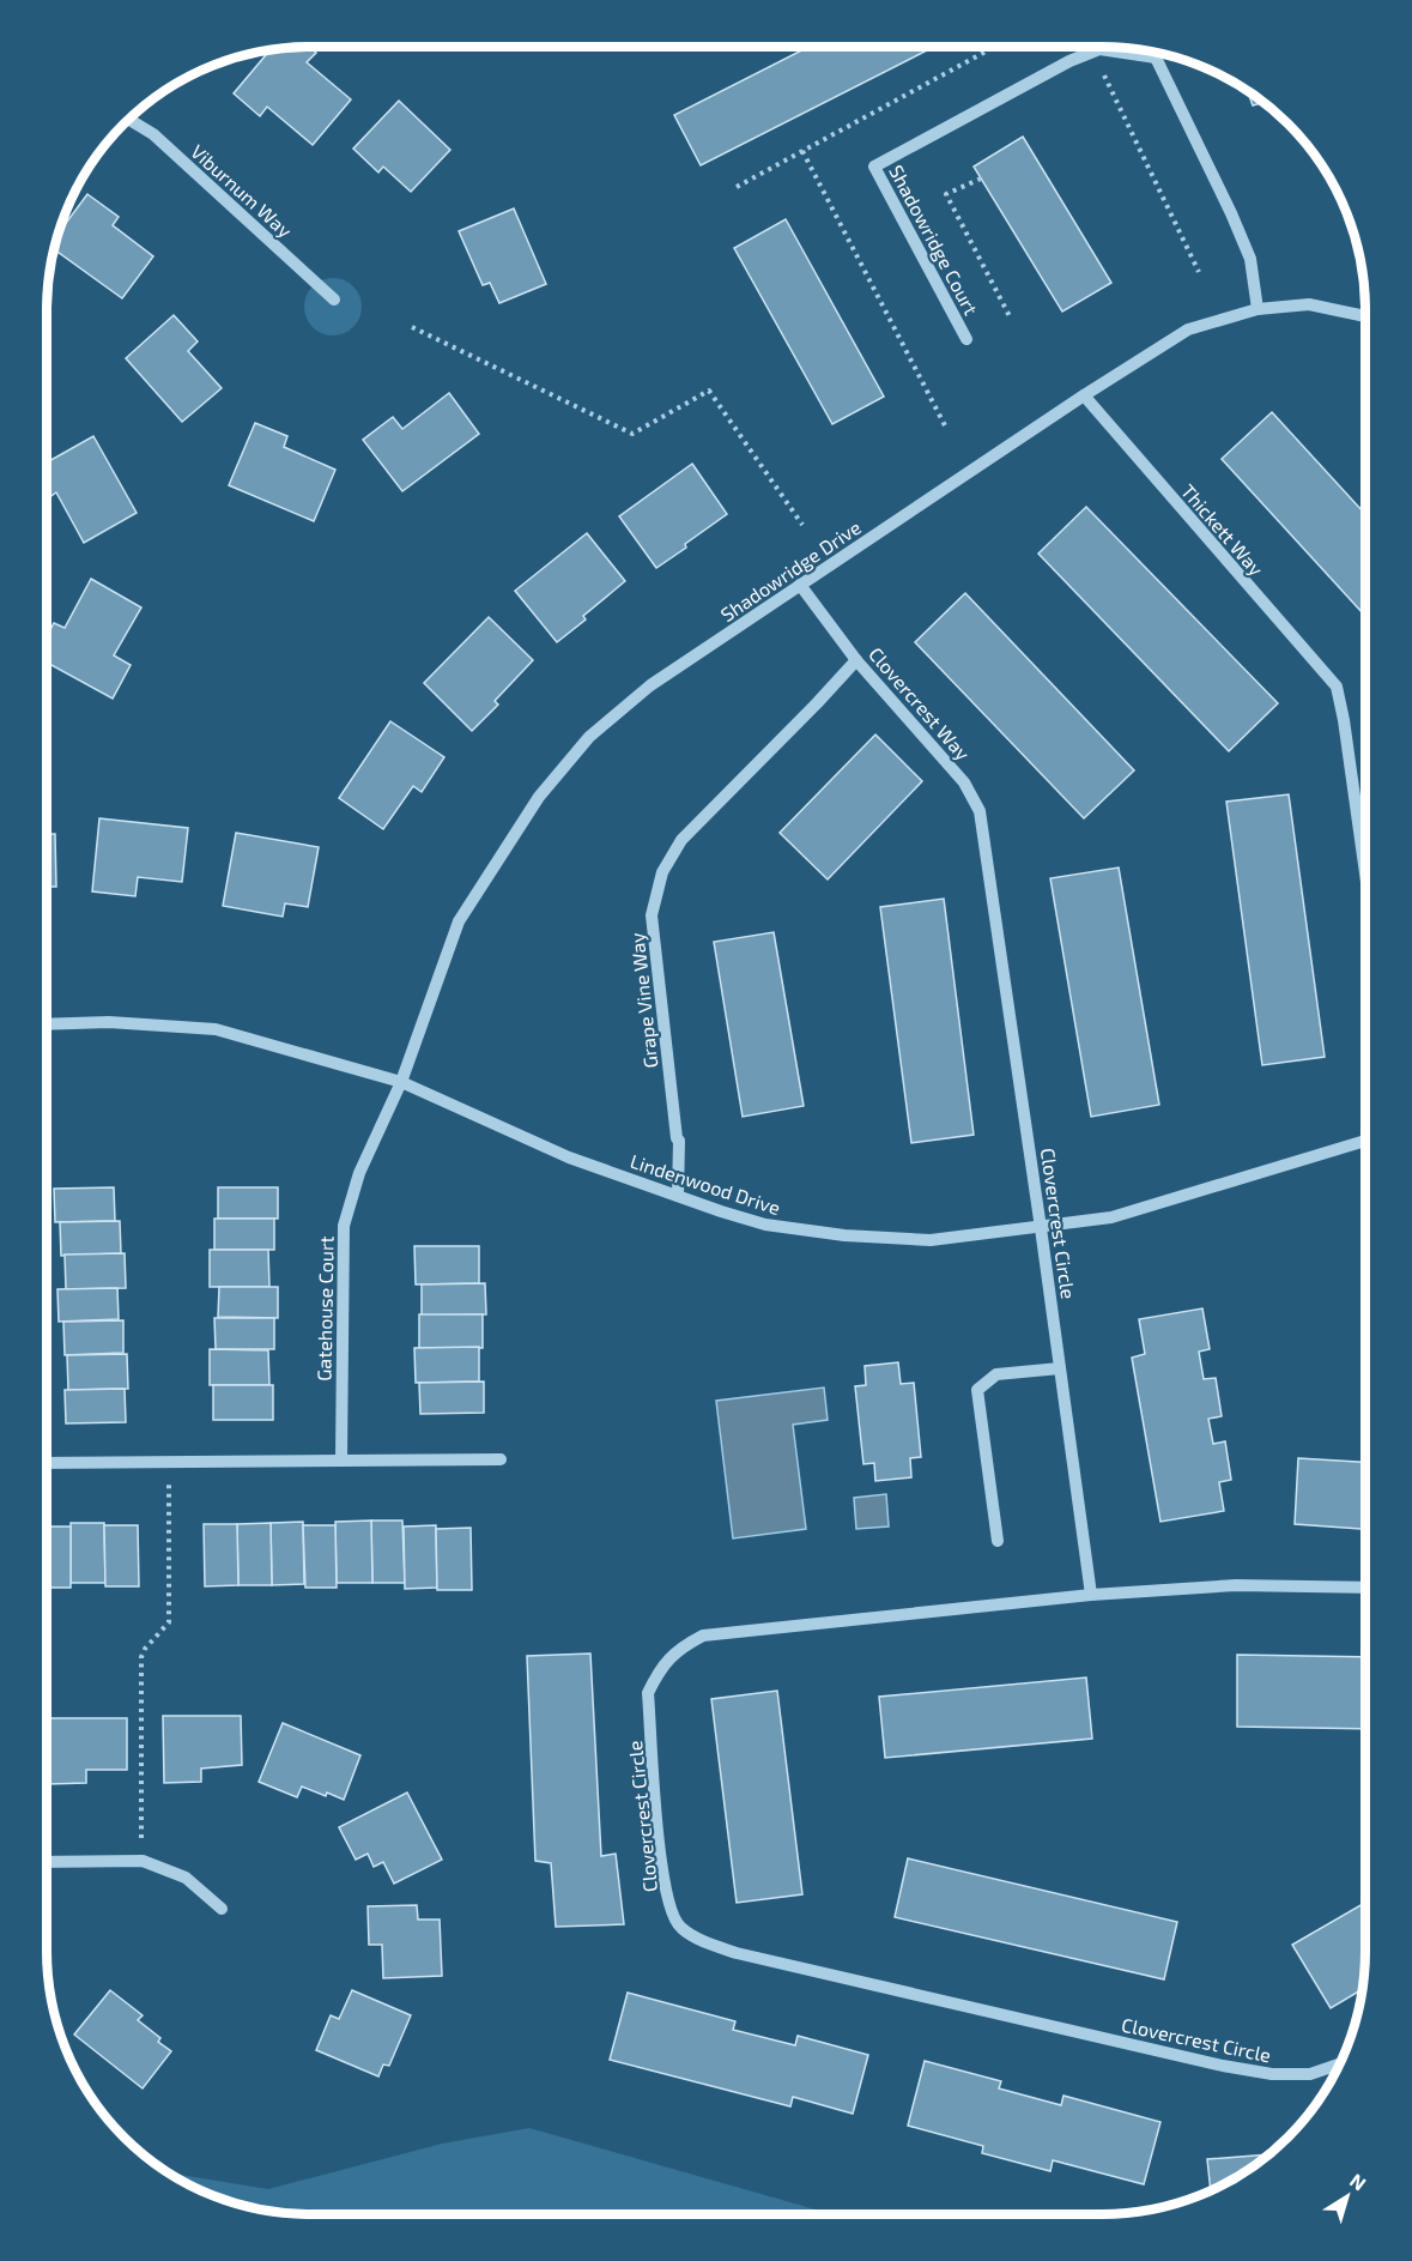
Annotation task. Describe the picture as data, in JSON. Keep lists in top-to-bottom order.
{
  "streets": {
    "street": [
      "Viburnum Way",
      "Shadowridge Court",
      "Thickett Way",
      "Shadowridge Drive",
      "Clovercrest Way",
      "Grape Vine Way",
      "Lindenwood Drive",
      "Clovercrest Circle",
      "Gatehouse Court"
    ]
  },
  "crossings": [
    ["Thickett Way", "Shadowridge Drive"],
    ["Shadowridge Drive", "Clovercrest Way"],
    ["Shadowridge Drive", "Lindenwood Drive"],
    ["Shadowridge Drive", "Gatehouse Court"],
    ["Clovercrest Way", "Grape Vine Way"],
    ["Clovercrest Way", "Clovercrest Circle"],
    ["Grape Vine Way", "Lindenwood Drive"],
    ["Lindenwood Drive", "Clovercrest Circle"],
    ["Lindenwood Drive", "Gatehouse Court"]
  ],
  "north": "top right"
}
